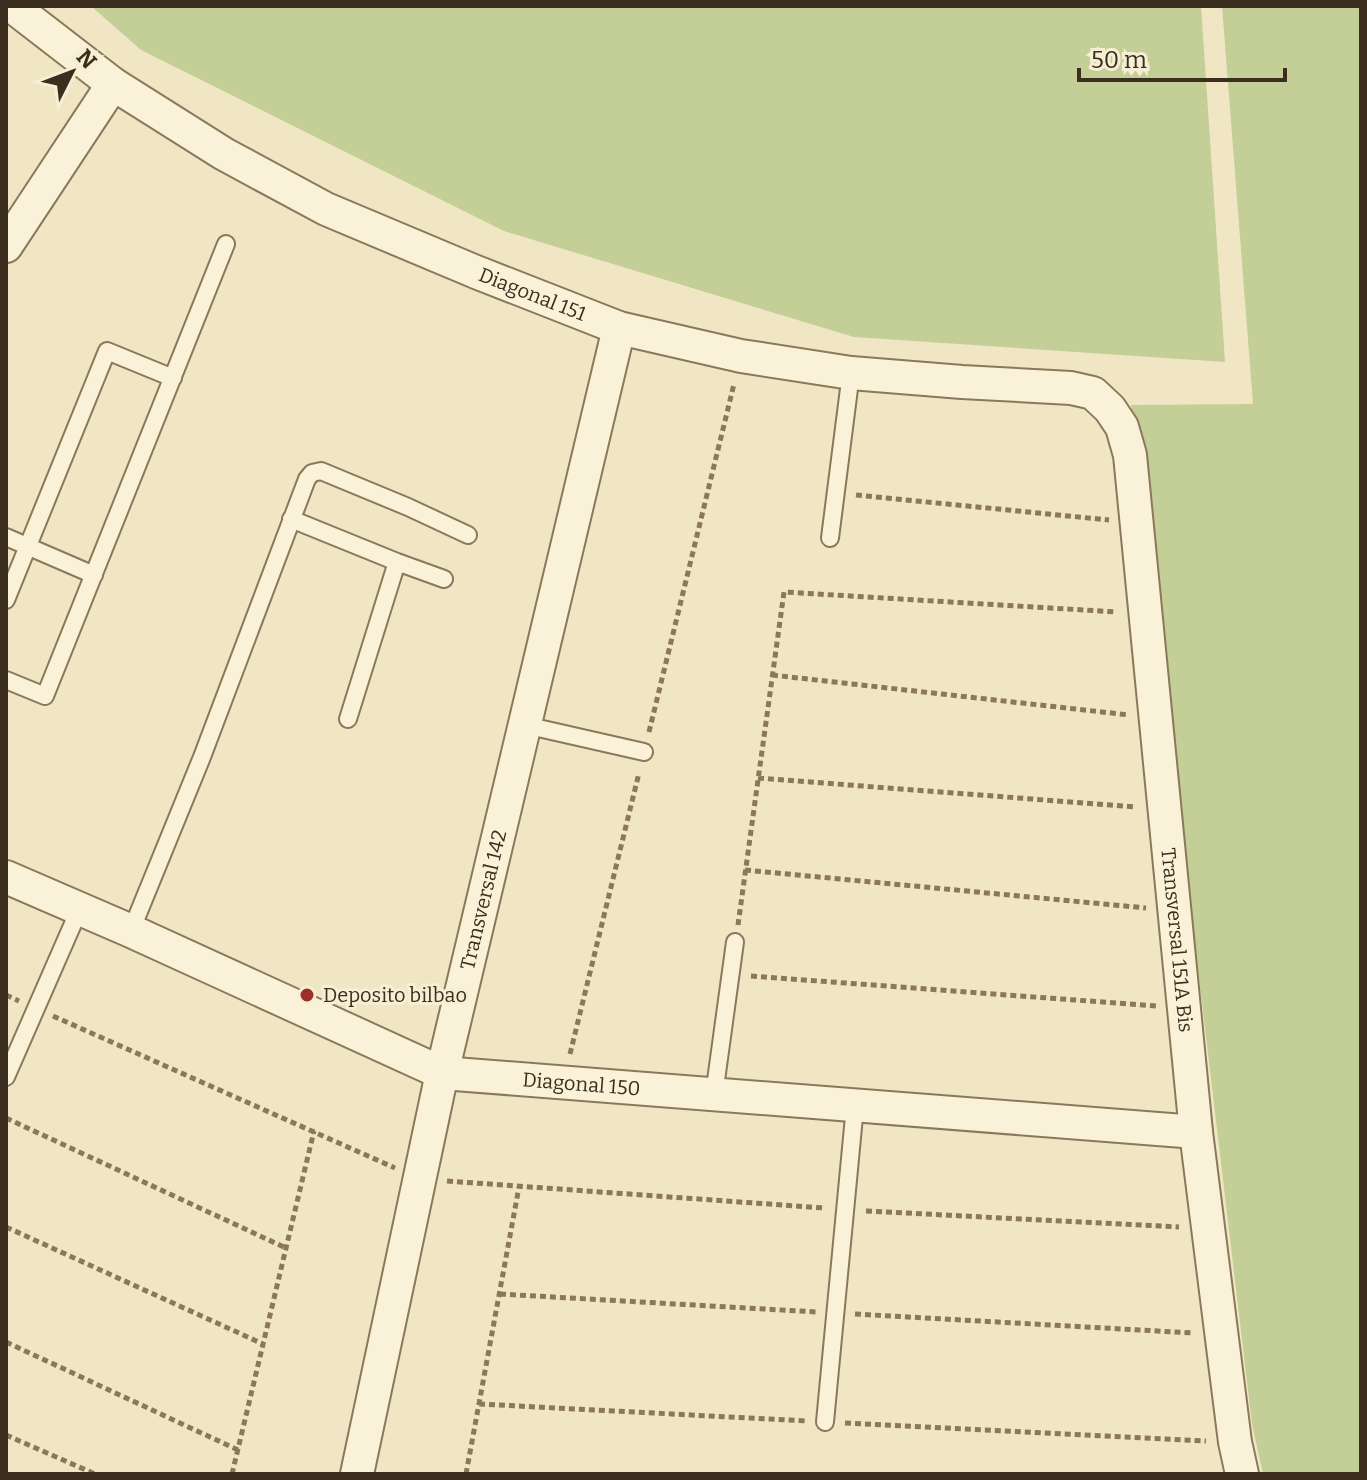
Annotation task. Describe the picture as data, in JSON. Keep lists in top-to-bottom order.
{
  "streets": {
    "street": [
      "Diagonal 151",
      "Transversal 142",
      "Transversal 151A Bis",
      "Diagonal 150"
    ]
  },
  "crossings": [
    ["Diagonal 151", "Transversal 142"],
    ["Diagonal 151", "Transversal 151A Bis"],
    ["Transversal 142", "Diagonal 150"],
    ["Transversal 151A Bis", "Diagonal 150"]
  ],
  "places": ["Deposito bilbao"],
  "scale_bar": "50 m",
  "north": "top right"
}
